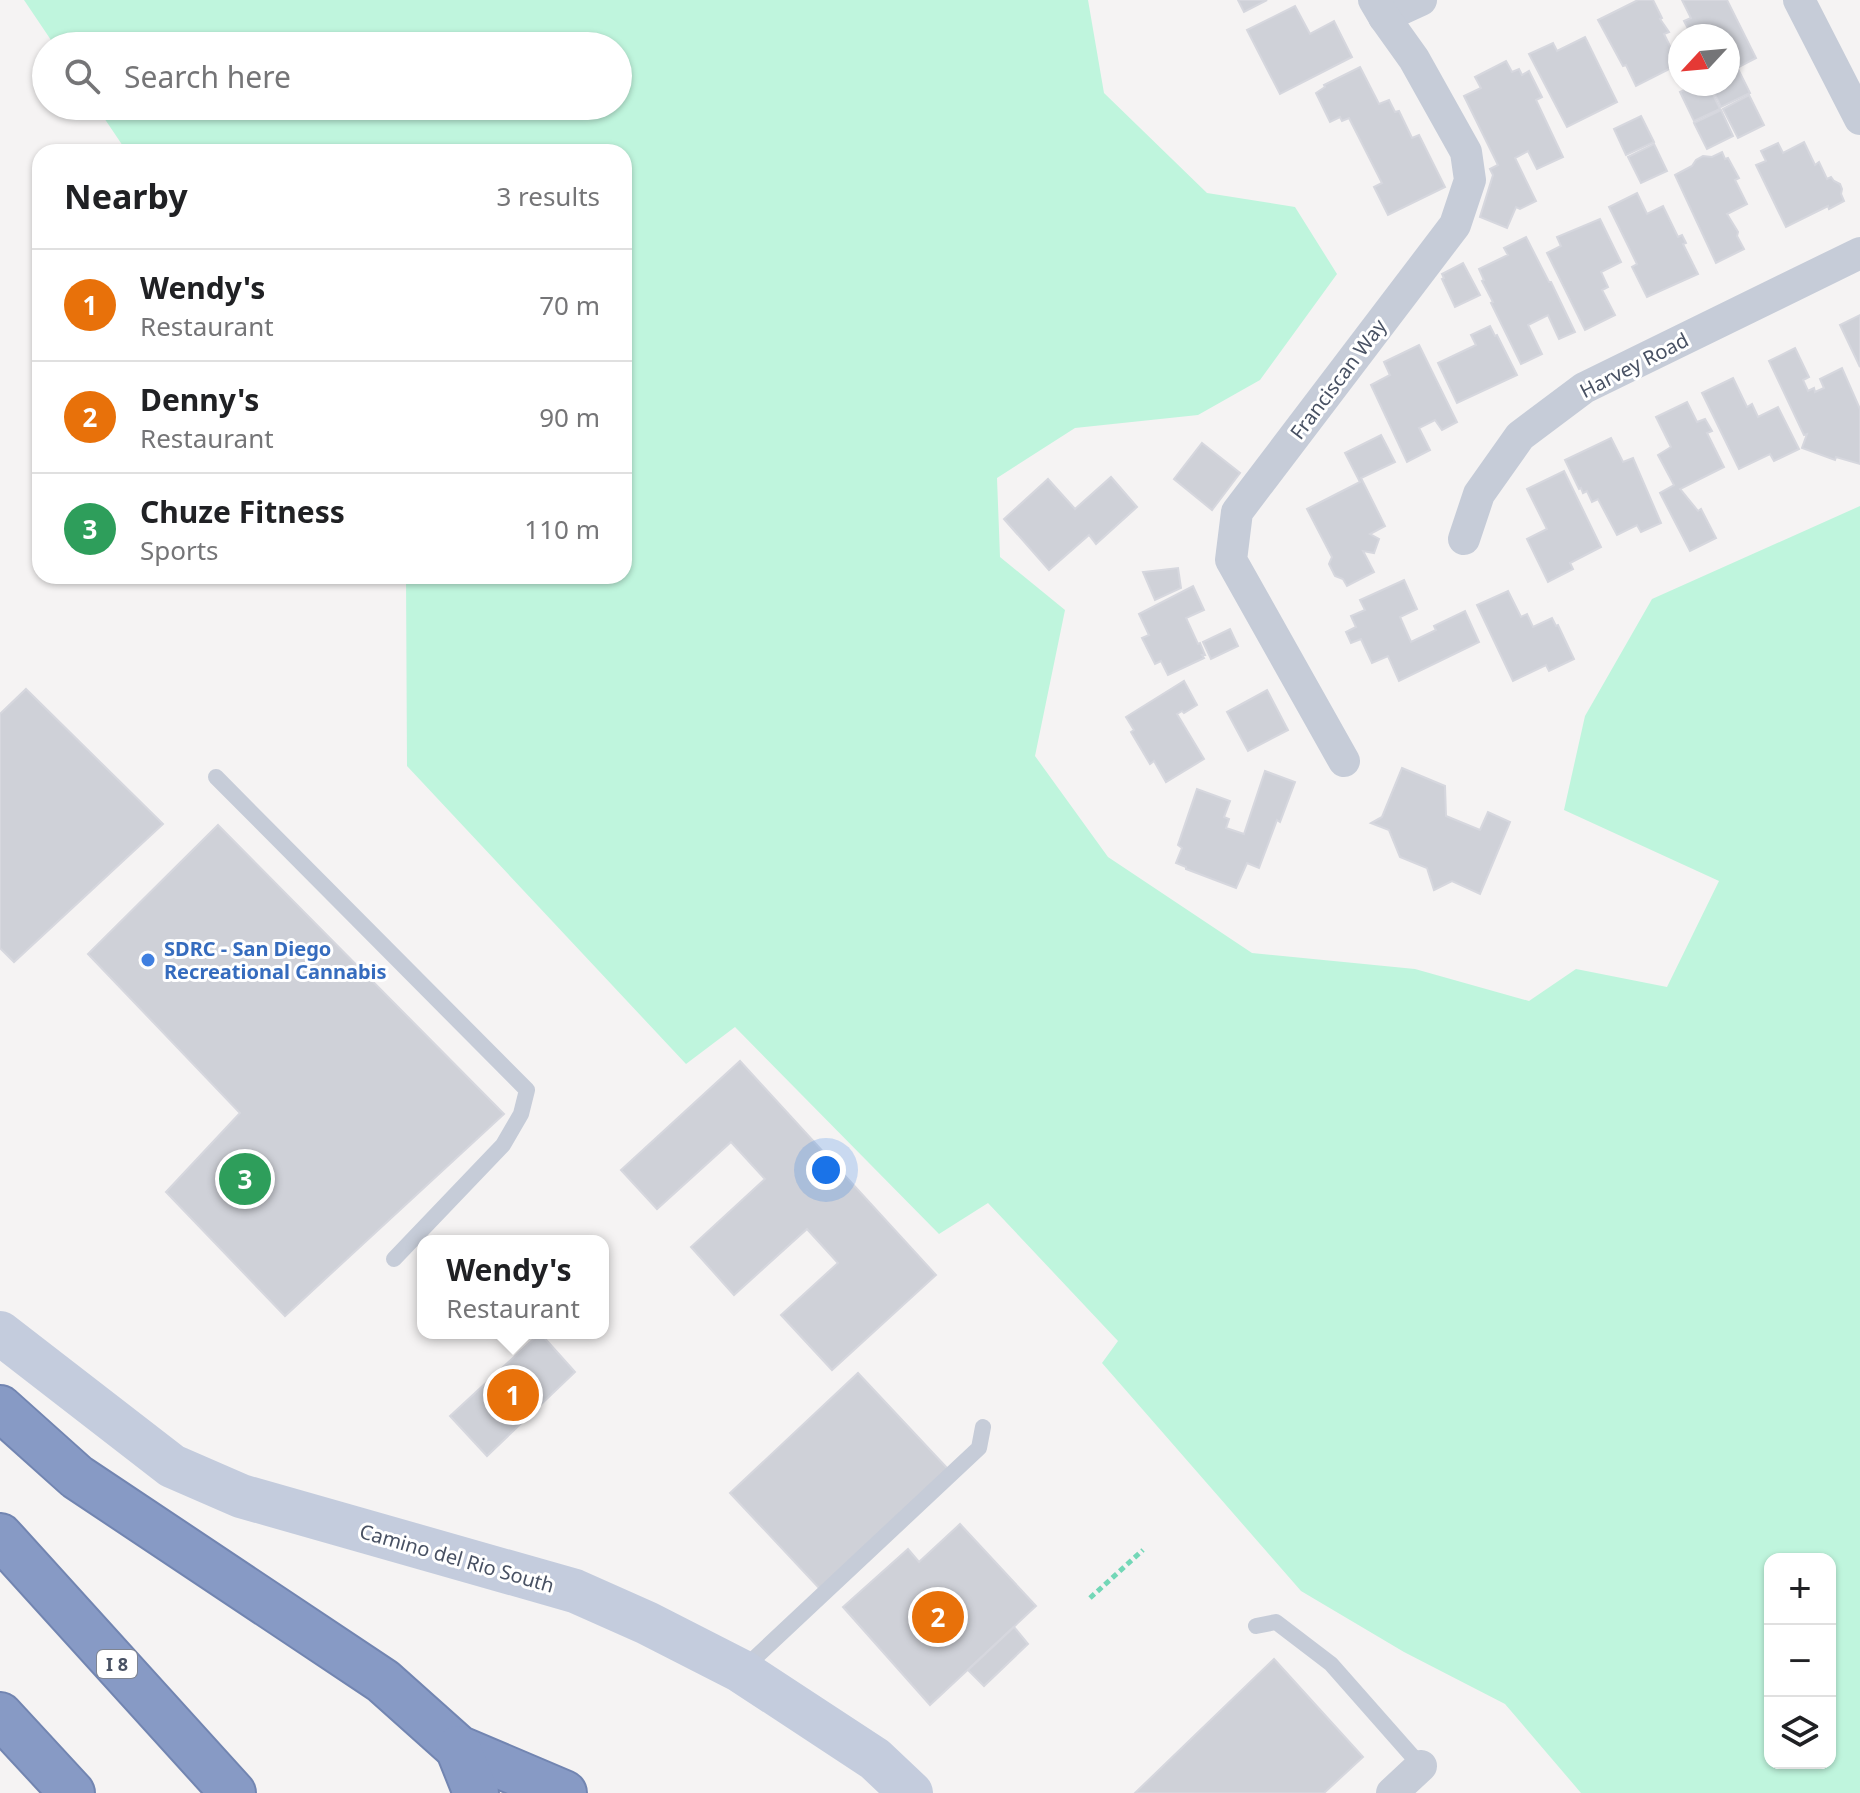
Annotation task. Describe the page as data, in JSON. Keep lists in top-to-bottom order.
{
  "streets": {
    "highway": ["I 8"],
    "street": ["Harvey Road", "Franciscan Way", "Camino del Rio South"]
  },
  "places": ["SDRC - San Diego Recreational Cannabis"],
  "north": "bottom left",
  "page": {
    "search": "Search here",
    "heading": ["Nearby", "3 results"],
    "list": [
      {
        "mark": "1",
        "name": "Wendy's",
        "note": "Restaurant",
        "value": "70 m"
      },
      {
        "mark": "2",
        "name": "Denny's",
        "note": "Restaurant",
        "value": "90 m"
      },
      {
        "mark": "3",
        "name": "Chuze Fitness",
        "note": "Sports",
        "value": "110 m"
      }
    ],
    "pins": ["3", "1", "2"],
    "popup": ["Wendy's", "Restaurant"],
    "map_buttons": ["+", "−"]
  }
}
